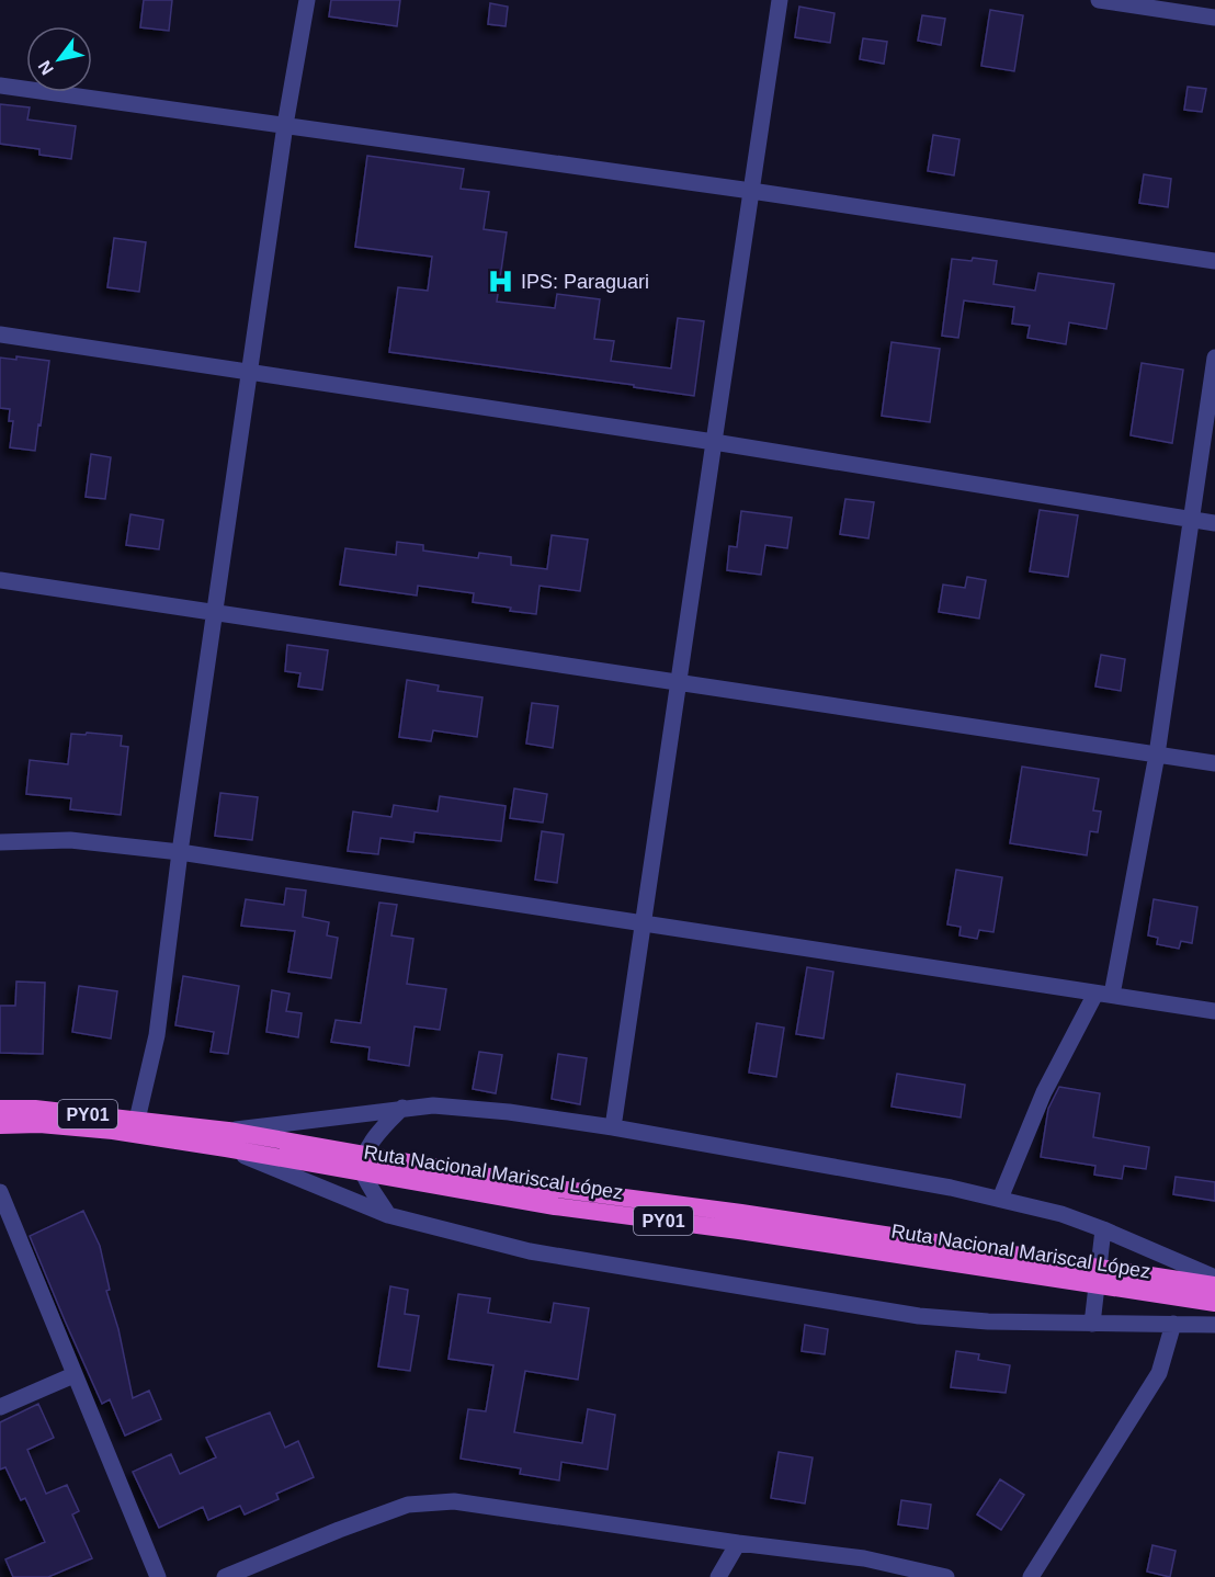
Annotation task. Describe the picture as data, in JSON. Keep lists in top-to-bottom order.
{
  "streets": {
    "highway": ["PY01", "Ruta Nacional Mariscal López"]
  },
  "places": {
    "hospital": ["IPS: Paraguari"]
  },
  "north": "bottom left"
}
